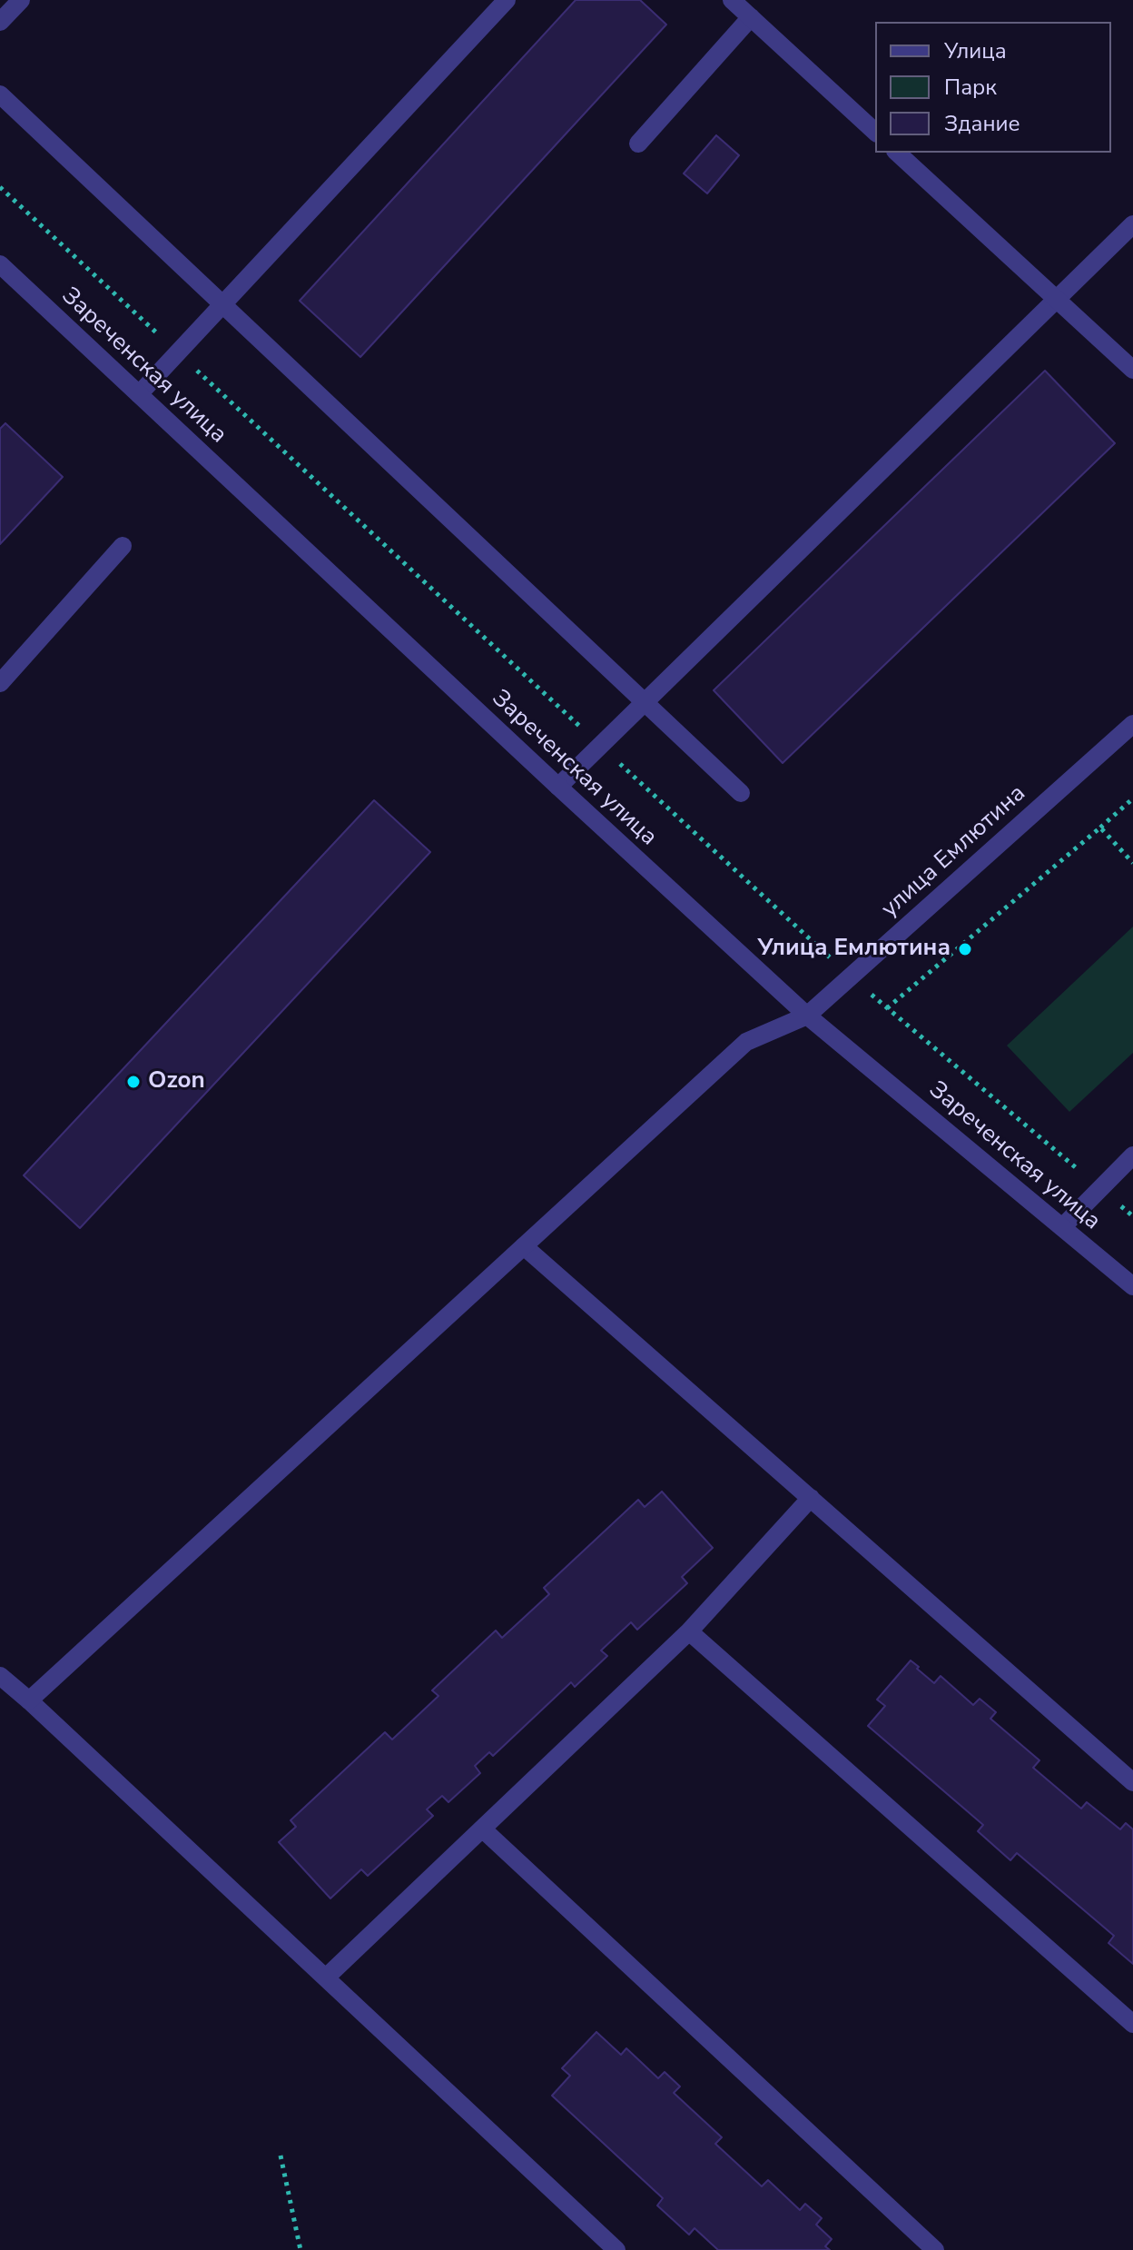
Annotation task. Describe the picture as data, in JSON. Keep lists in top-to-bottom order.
{
  "streets": {
    "street": ["Зареченская улица", "улица Емлютина"]
  },
  "crossings": [
    ["Зареченская улица", "улица Емлютина"]
  ],
  "places": ["Улица Емлютина", "Ozon"],
  "legend": ["Улица", "Парк", "Здание"]
}
